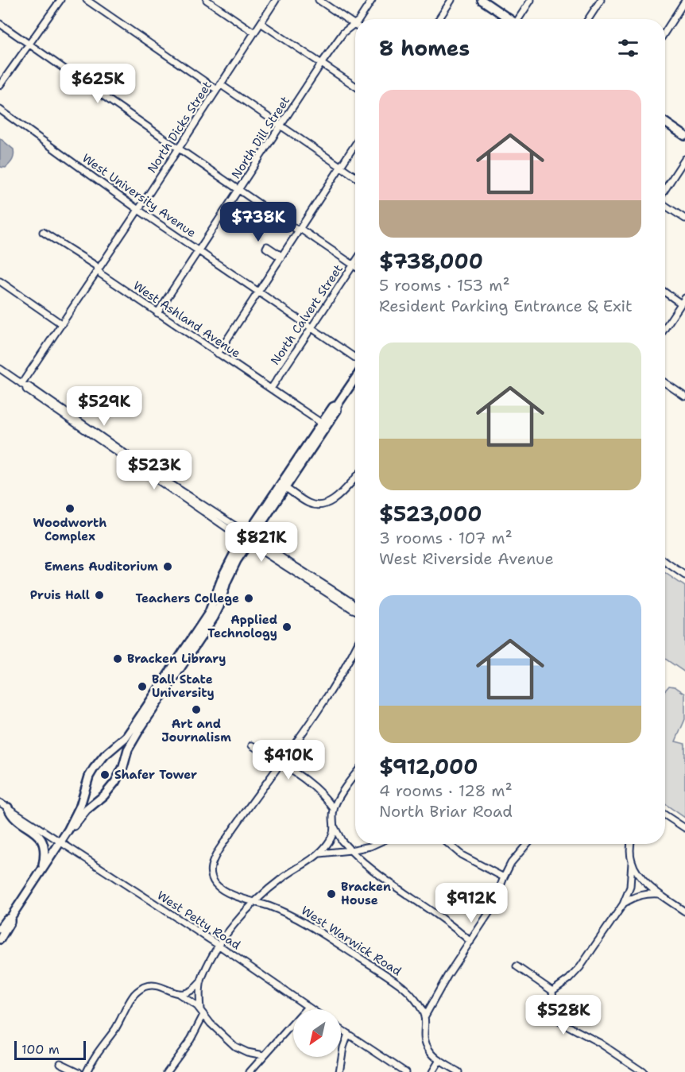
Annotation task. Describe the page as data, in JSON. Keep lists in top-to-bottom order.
{
  "streets": {
    "street": [
      "North Dicks Street",
      "North Dill Street",
      "West University Avenue",
      "North Calvert Street",
      "West Ashland Avenue",
      "West Petty Road",
      "West Warwick Road"
    ]
  },
  "crossings": [
    ["North Dicks Street", "West University Avenue"],
    ["North Dicks Street", "West Ashland Avenue"],
    ["North Dill Street", "West University Avenue"],
    ["North Dill Street", "West Ashland Avenue"],
    ["West University Avenue", "North Calvert Street"],
    ["North Calvert Street", "West Ashland Avenue"]
  ],
  "places": [
    "Woodworth Complex",
    "Emens Auditorium",
    "Pruis Hall",
    "Teachers College",
    "Applied Technology",
    "Bracken Library",
    "Ball State University",
    "Art and Journalism",
    "Shafer Tower",
    "Bracken House"
  ],
  "scale_bar": "100 m",
  "north": "bottom left",
  "page": {
    "heading": "8 homes",
    "price": [
      "$625K",
      "$738K",
      "$529K",
      "$523K",
      "$821K",
      "$410K",
      "$912K",
      "$528K"
    ],
    "list": [
      {
        "name": "$738,000",
        "note": "5 rooms · 153 m² · Resident Parking Entrance & Exit"
      },
      {
        "name": "$523,000",
        "note": "3 rooms · 107 m² · West Riverside Avenue"
      },
      {
        "name": "$912,000",
        "note": "4 rooms · 128 m² · North Briar Road"
      }
    ],
    "scale": "100 m"
  }
}
